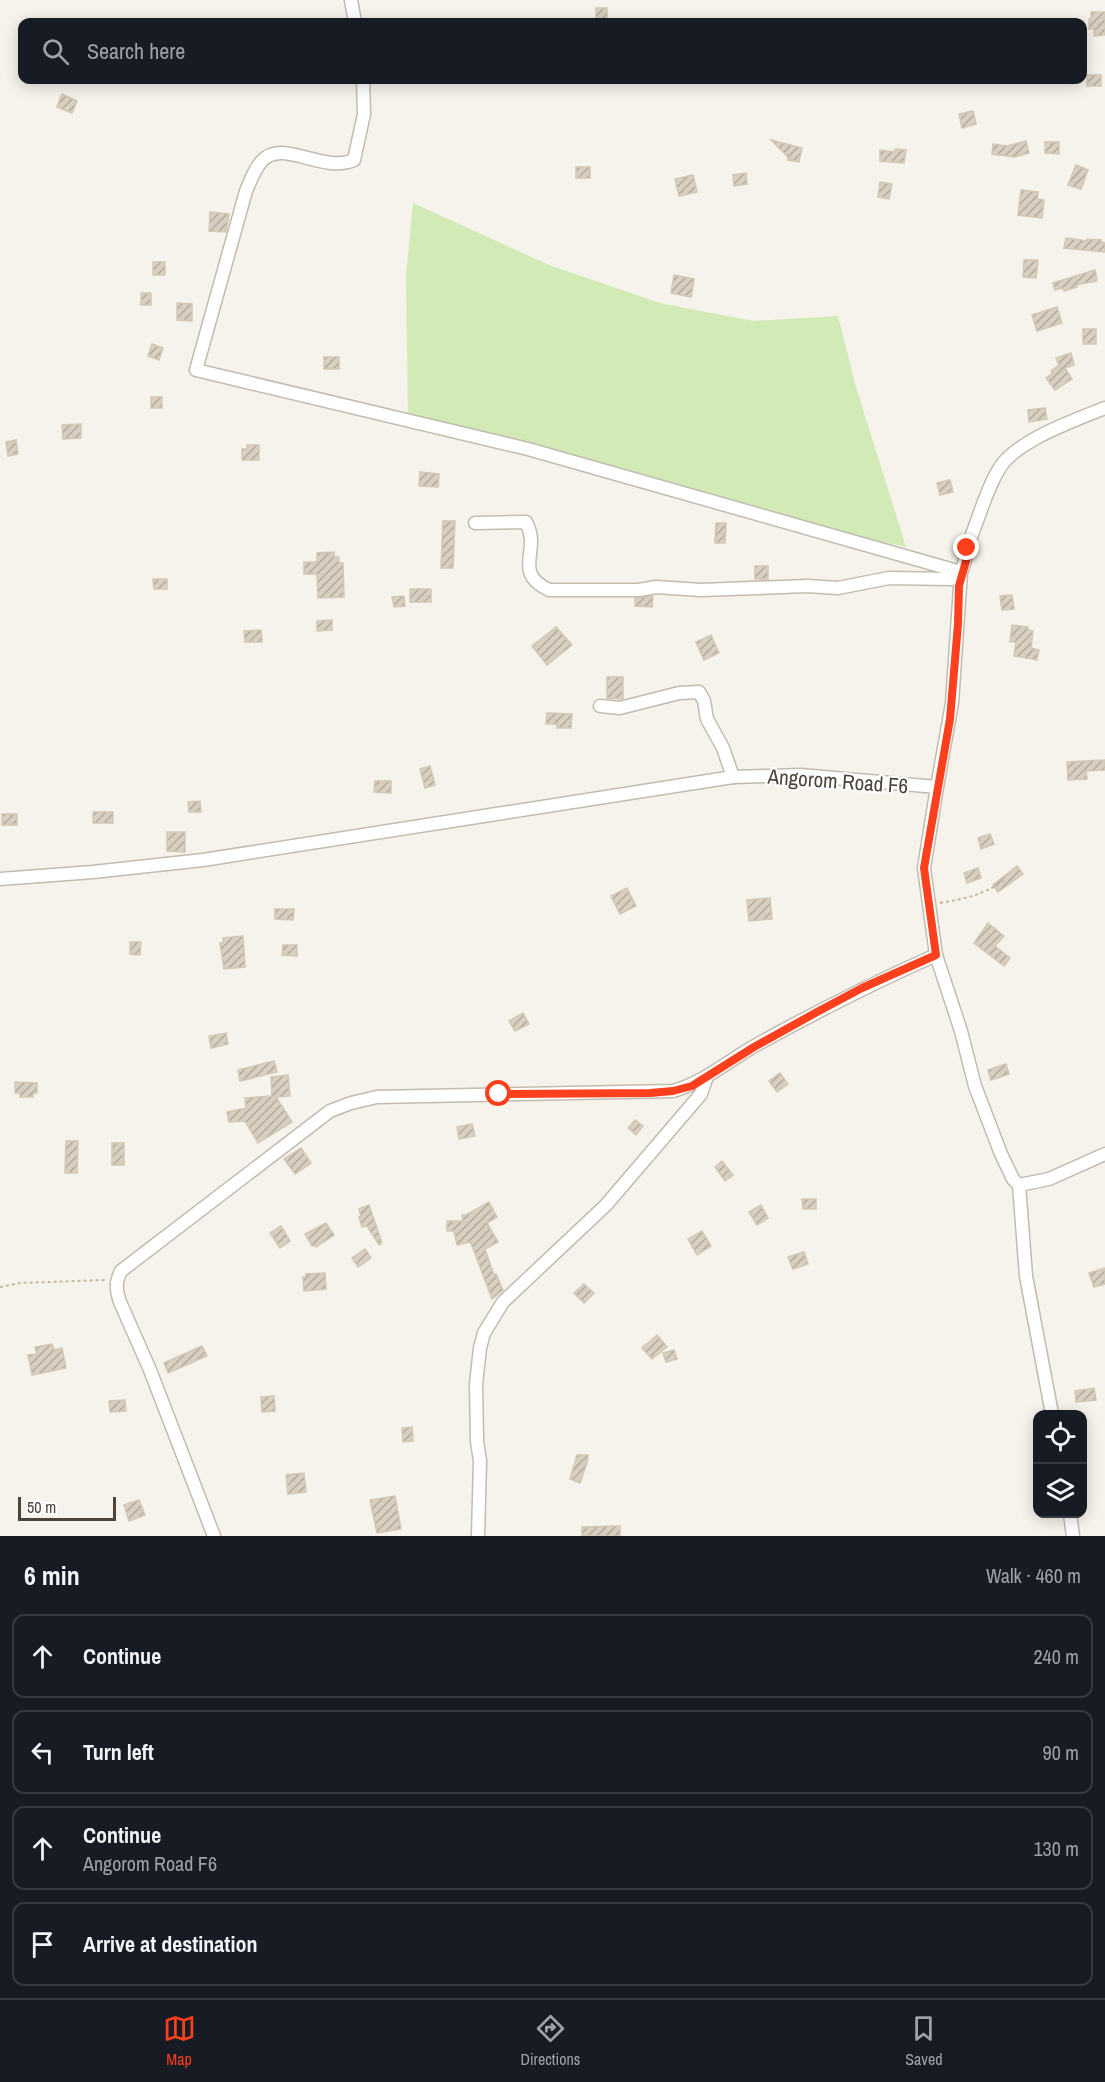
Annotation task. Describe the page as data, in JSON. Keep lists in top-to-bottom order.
{
  "streets": {
    "street": ["Angorom Road F6"]
  },
  "scale_bar": "50 m",
  "page": {
    "search": "Search here",
    "scale": "50 m",
    "heading": ["6 min", "Walk · 460 m"],
    "list": [
      ["Continue", "240 m"],
      ["Turn left", "90 m"],
      ["Continue", "Angorom Road F6", "130 m"],
      "Arrive at destination"
    ],
    "nav": ["Map", "Directions", "Saved"]
  }
}
